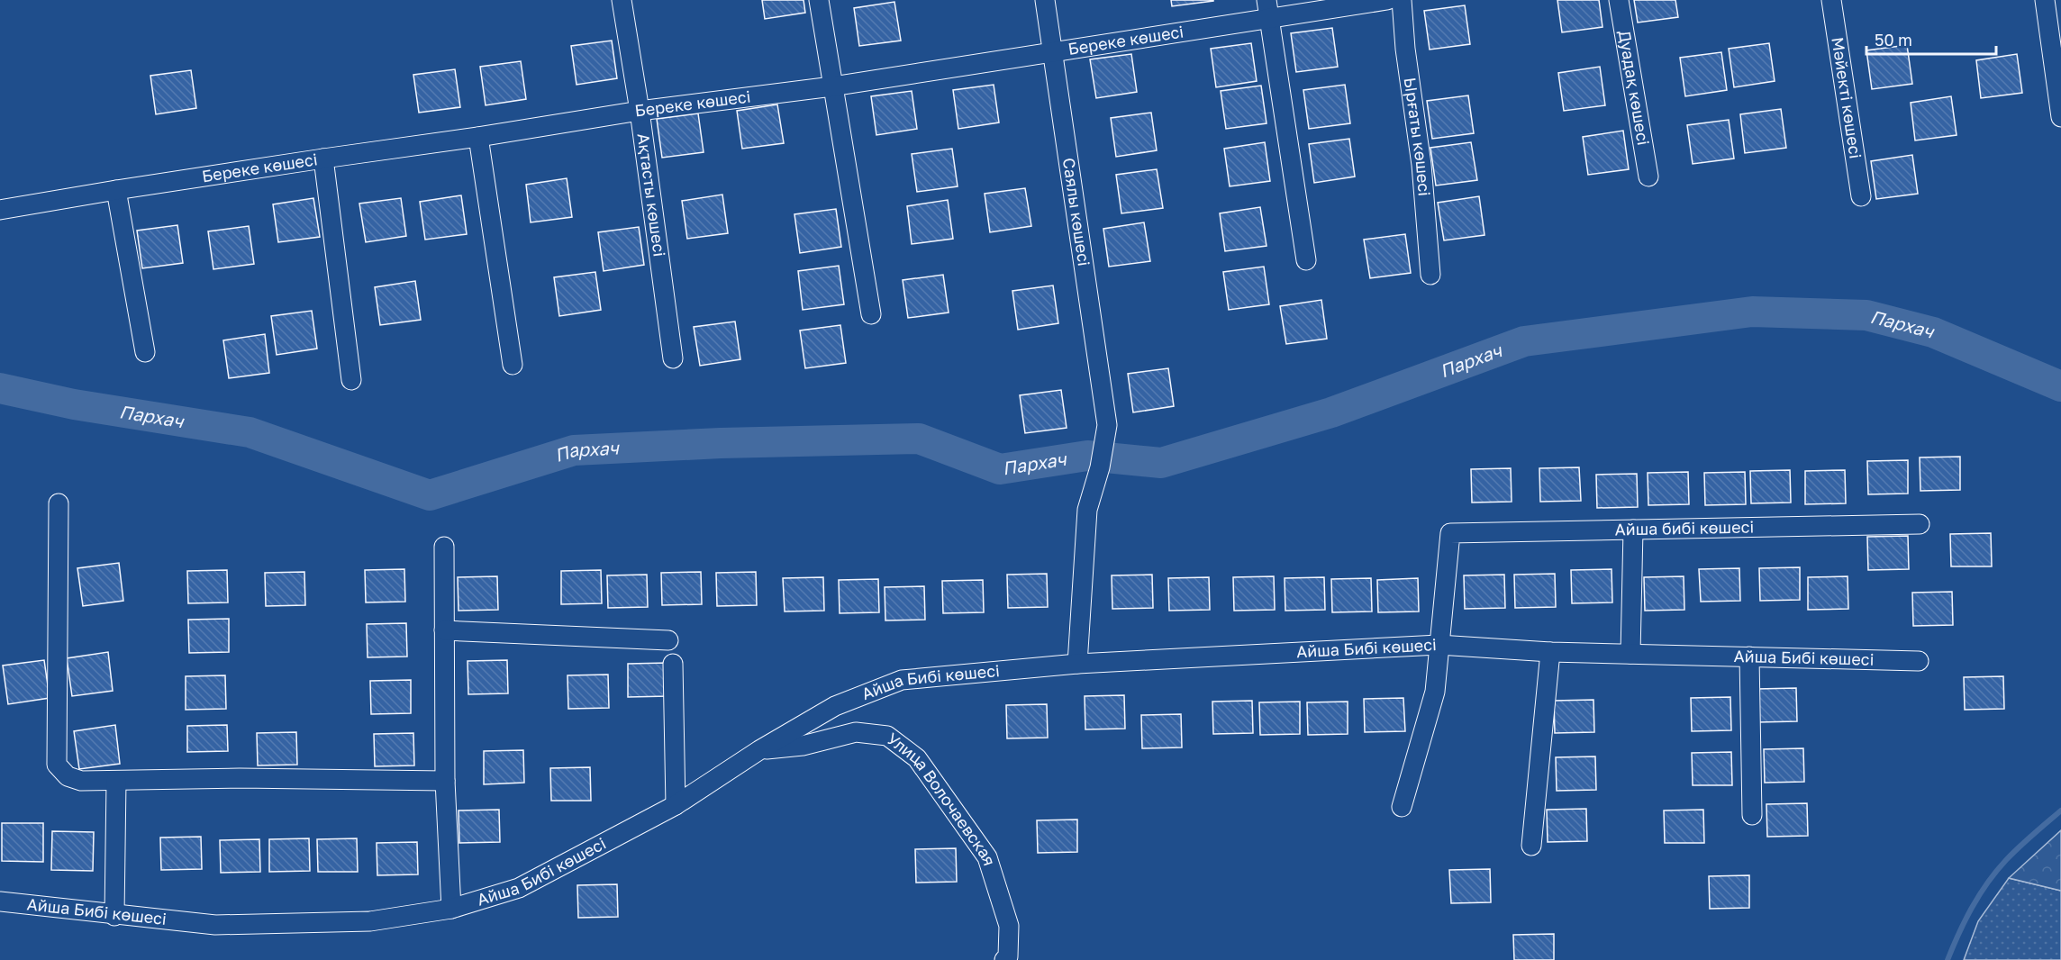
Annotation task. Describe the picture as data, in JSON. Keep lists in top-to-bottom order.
{
  "streets": {
    "street": [
      "Береке көшесі",
      "Дуадақ көшесі",
      "Мәйекті көшесі",
      "Ырғаты көшесі",
      "Ақтасты көшесі",
      "Саялы көшесі",
      "Айша бибі көшесі",
      "Айша Бибі көшесі",
      "Улица Волочаевская"
    ]
  },
  "crossings": [
    ["Береке көшесі", "Ақтасты көшесі"],
    ["Береке көшесі", "Саялы көшесі"],
    ["Саялы көшесі", "Айша Бибі көшесі"],
    ["Айша бибі көшесі", "Айша Бибі көшесі"],
    ["Айша Бибі көшесі", "Улица Волочаевская"]
  ],
  "water": ["Пархач"],
  "scale_bar": "50 m"
}
